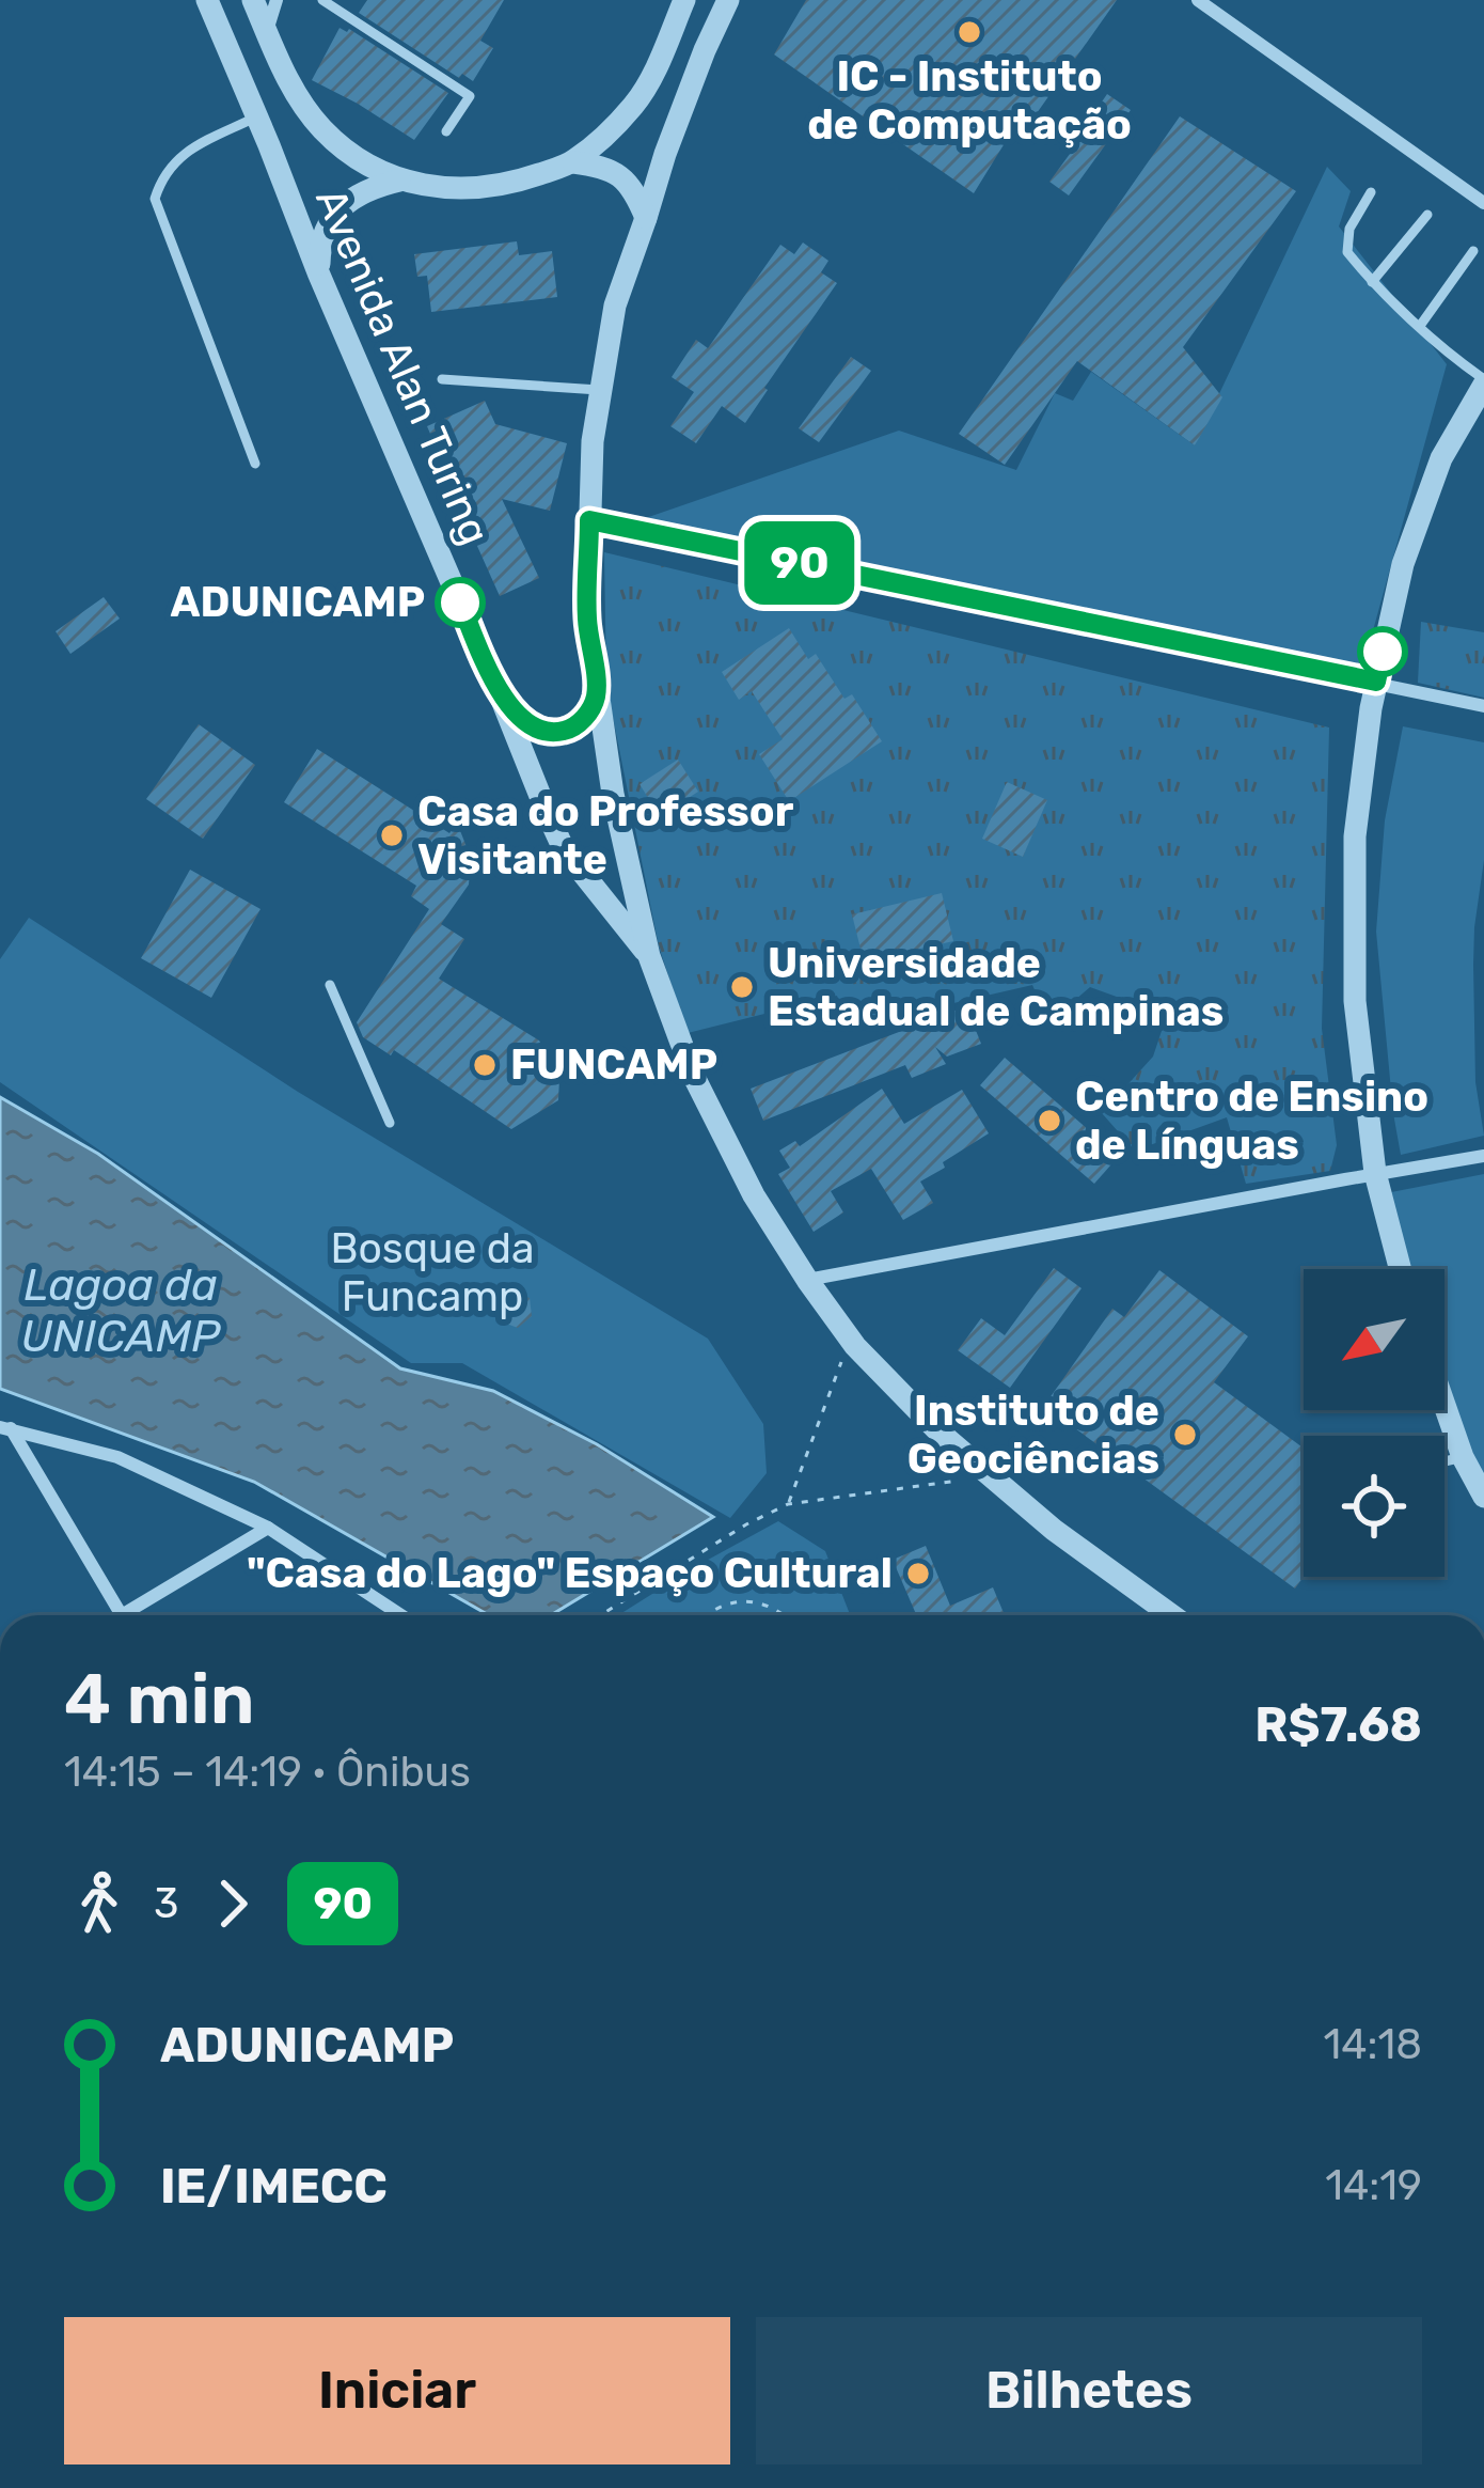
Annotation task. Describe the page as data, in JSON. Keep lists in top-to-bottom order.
{
  "streets": {
    "street": ["Avenida Alan Turing"]
  },
  "water": ["Lagoa da UNICAMP"],
  "parks": ["Bosque da Funcamp"],
  "places": [
    "IC - Instituto de Computação",
    "ADUNICAMP",
    "Casa do Professor Visitante",
    "Universidade Estadual de Campinas",
    "FUNCAMP",
    "Centro de Ensino de Línguas",
    "Instituto de Geociências",
    "\"Casa do Lago\" Espaço Cultural"
  ],
  "lines": ["bus line 90"],
  "north": "bottom left",
  "page": {
    "on_map": "90",
    "heading": ["4 min", "14:15 – 14:19 · Ônibus", "R$7.68"],
    "legs": ["3", "90"],
    "list": [
      {
        "name": "ADUNICAMP",
        "value": "14:18"
      },
      {
        "name": "IE/IMECC",
        "value": "14:19"
      }
    ],
    "buttons": ["Iniciar", "Bilhetes"]
  }
}
